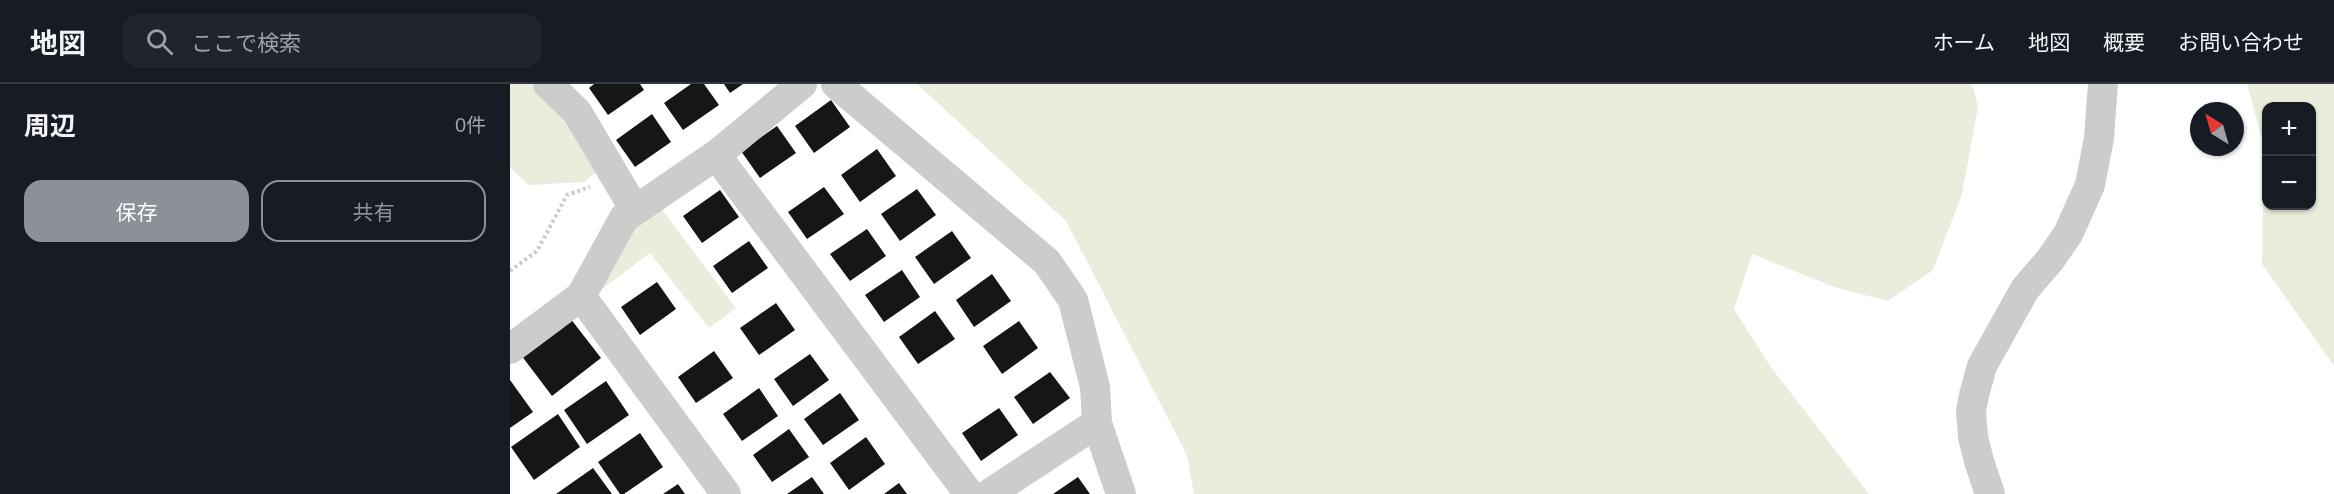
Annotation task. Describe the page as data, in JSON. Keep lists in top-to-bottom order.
{
  "north": "top left",
  "page": {
    "header": "地図",
    "search": "ここで検索",
    "nav": [
      "ホーム",
      "地図",
      "概要",
      "お問い合わせ"
    ],
    "heading": ["周辺", "0件"],
    "map_buttons": ["+", "−"],
    "buttons": ["保存", "共有"]
  }
}
